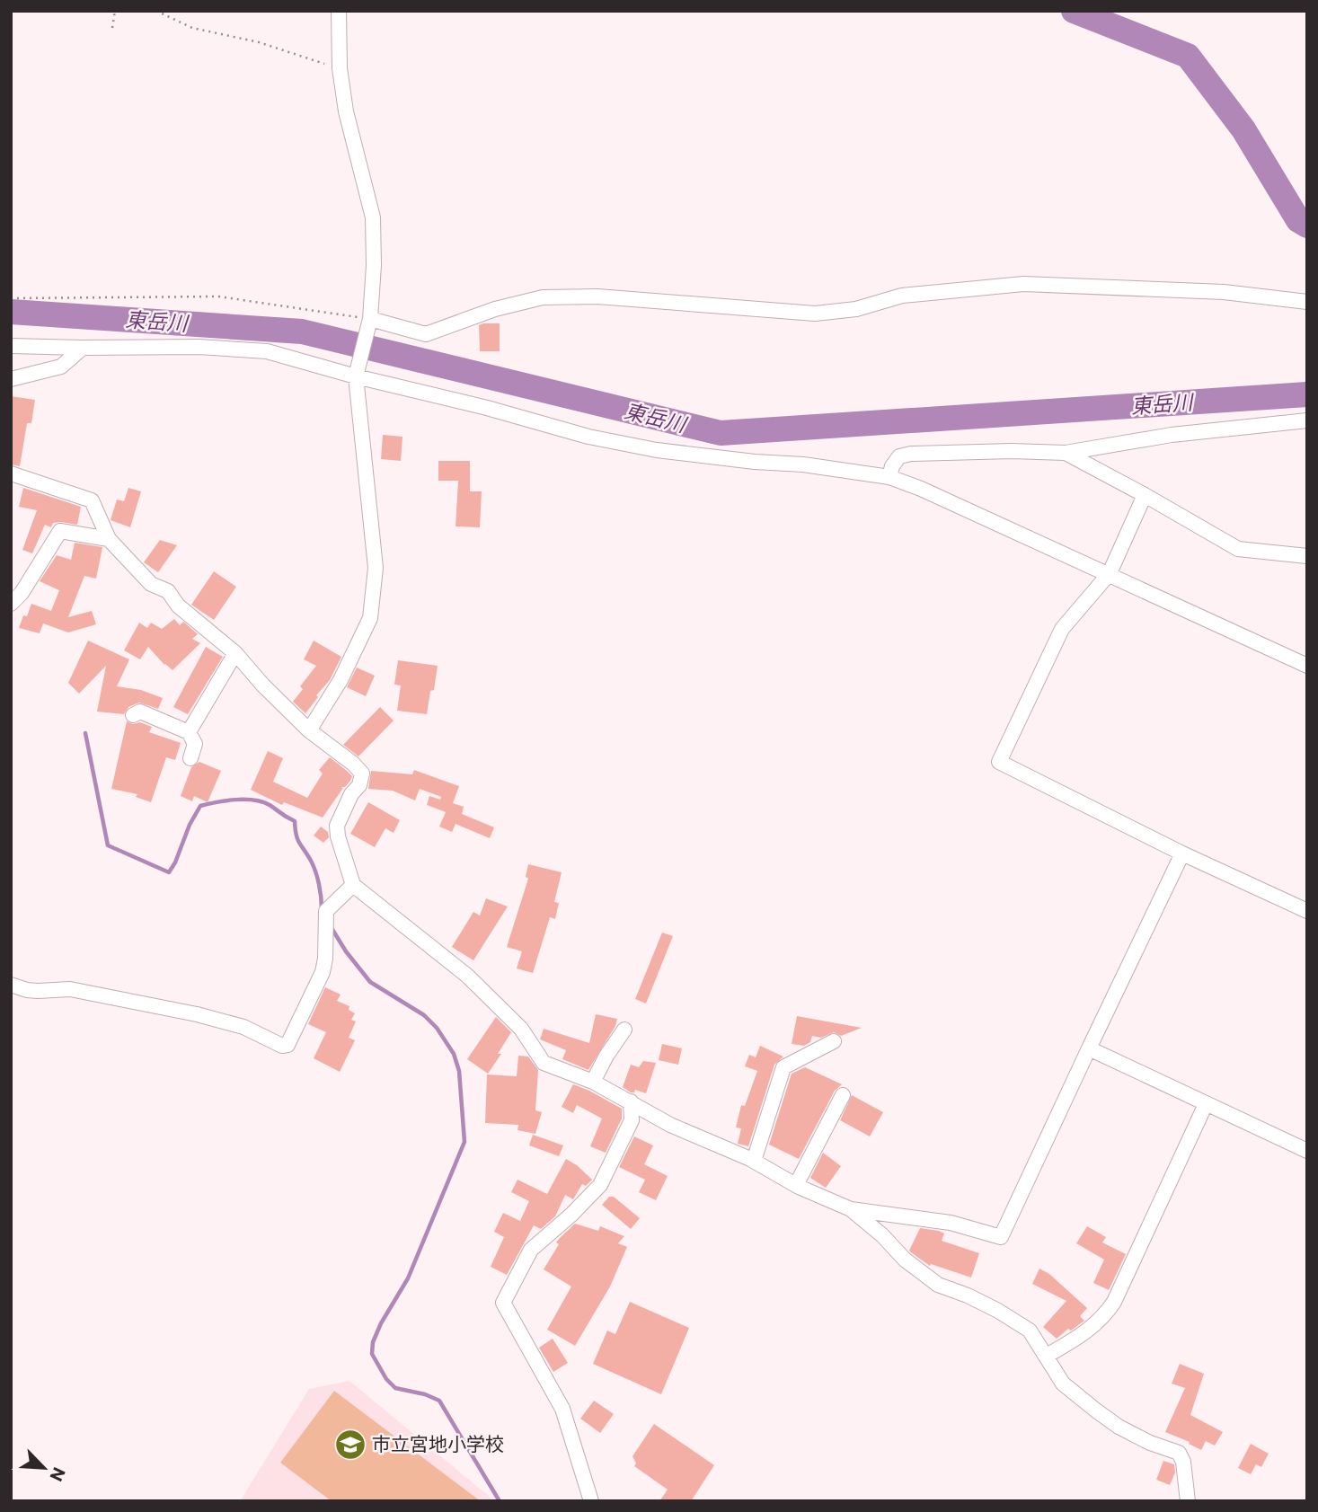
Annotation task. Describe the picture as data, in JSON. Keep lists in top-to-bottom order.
{
  "water": ["東岳川"],
  "places": {
    "school or university": ["市立宮地小学校"]
  },
  "north": "bottom right"
}
